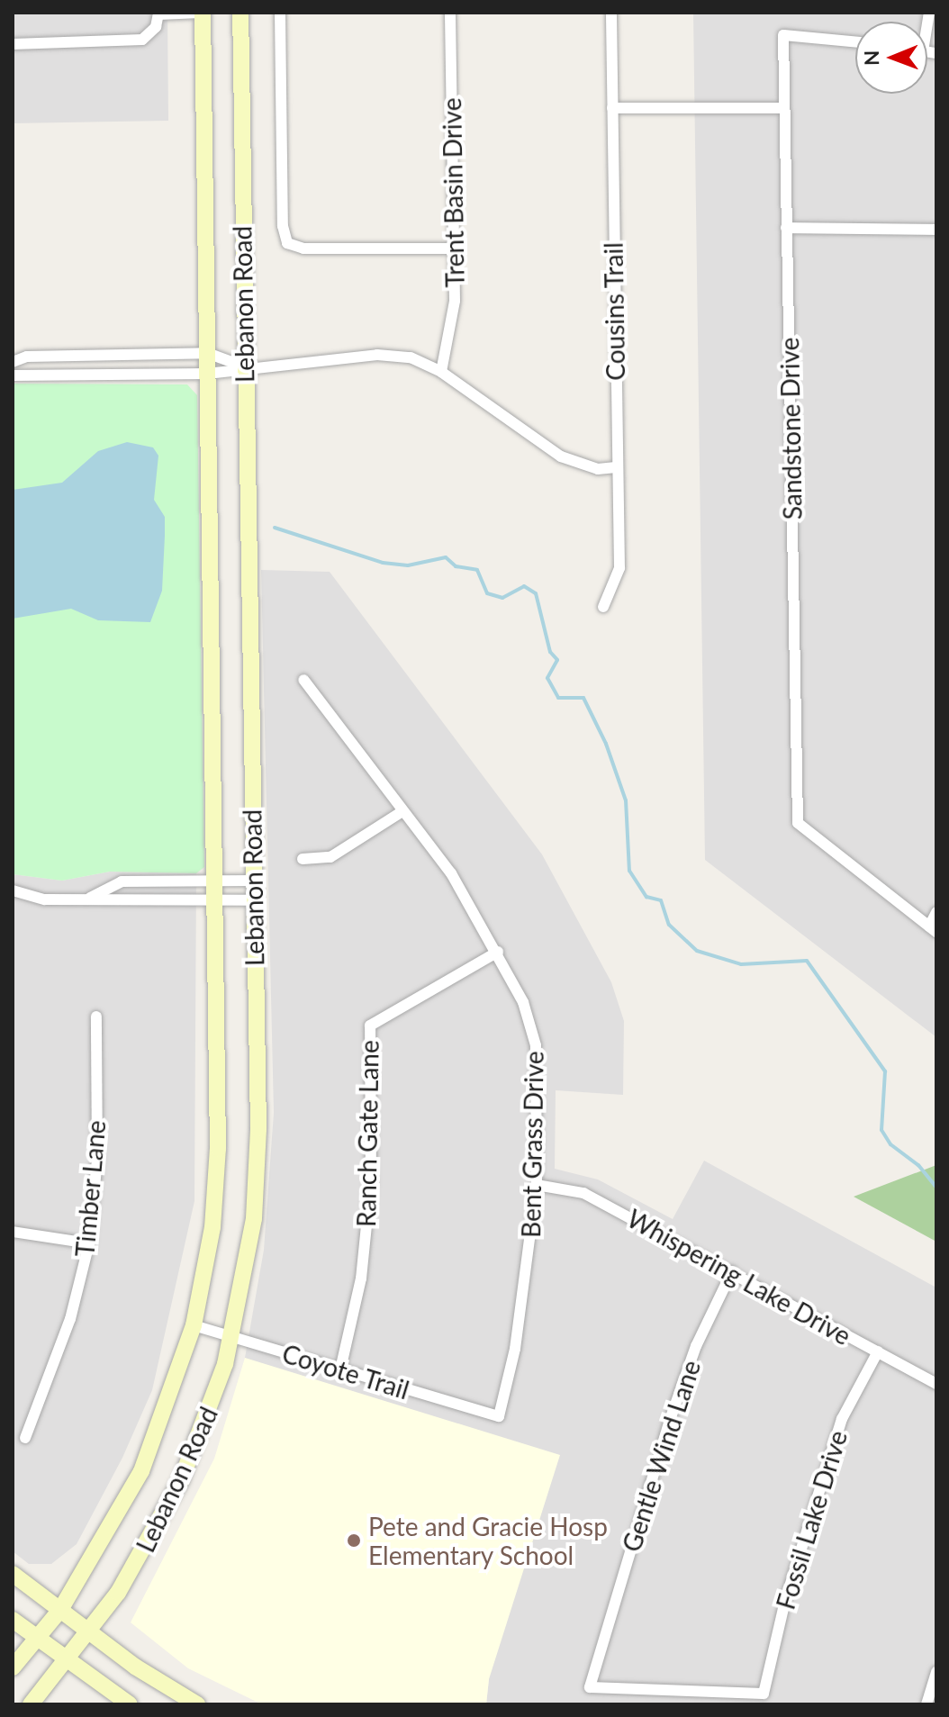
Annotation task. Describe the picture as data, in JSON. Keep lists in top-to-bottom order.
{
  "streets": {
    "main road": ["Lebanon Road"],
    "street": [
      "Trent Basin Drive",
      "Cousins Trail",
      "Sandstone Drive",
      "Ranch Gate Lane",
      "Bent Grass Drive",
      "Timber Lane",
      "Whispering Lake Drive",
      "Coyote Trail",
      "Gentle Wind Lane",
      "Fossil Lake Drive"
    ]
  },
  "crossings": [
    ["Lebanon Road", "Coyote Trail"],
    ["Ranch Gate Lane", "Bent Grass Drive"],
    ["Ranch Gate Lane", "Coyote Trail"],
    ["Bent Grass Drive", "Whispering Lake Drive"],
    ["Bent Grass Drive", "Coyote Trail"],
    ["Whispering Lake Drive", "Gentle Wind Lane"],
    ["Whispering Lake Drive", "Fossil Lake Drive"],
    ["Gentle Wind Lane", "Fossil Lake Drive"]
  ],
  "places": ["Pete and Gracie Hosp Elementary School"],
  "north": "left"
}
